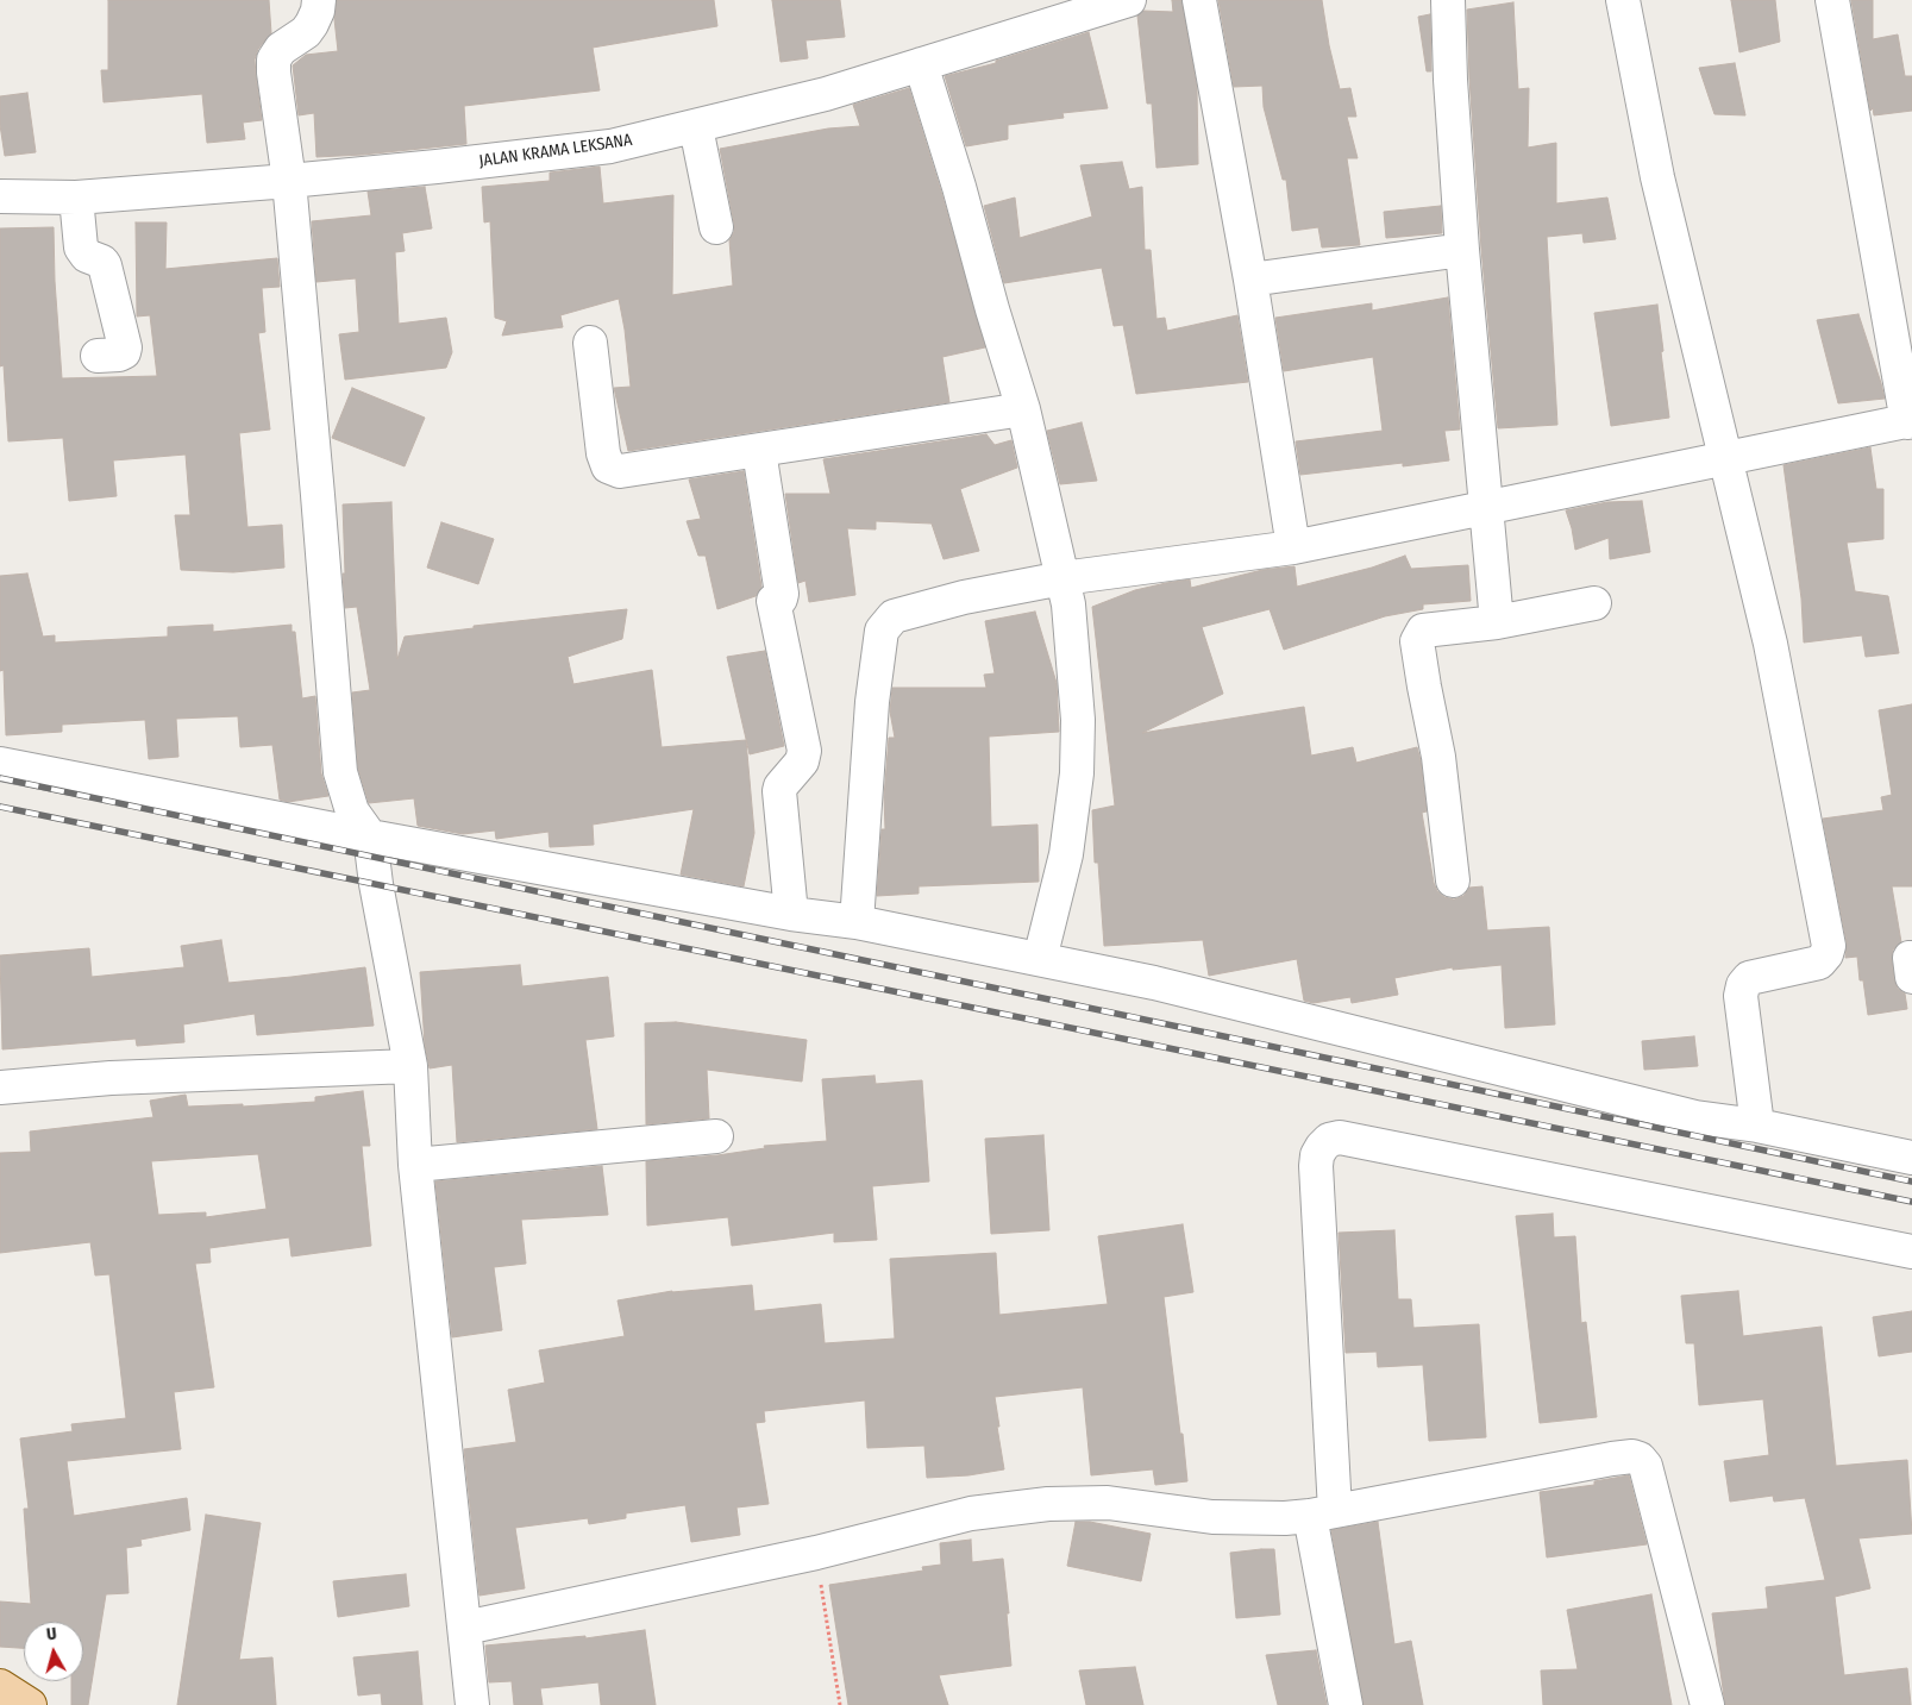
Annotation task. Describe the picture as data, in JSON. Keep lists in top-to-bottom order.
{
  "streets": {
    "street": ["JALAN KRAMA LEKSANA"]
  },
  "north": "top"
}
